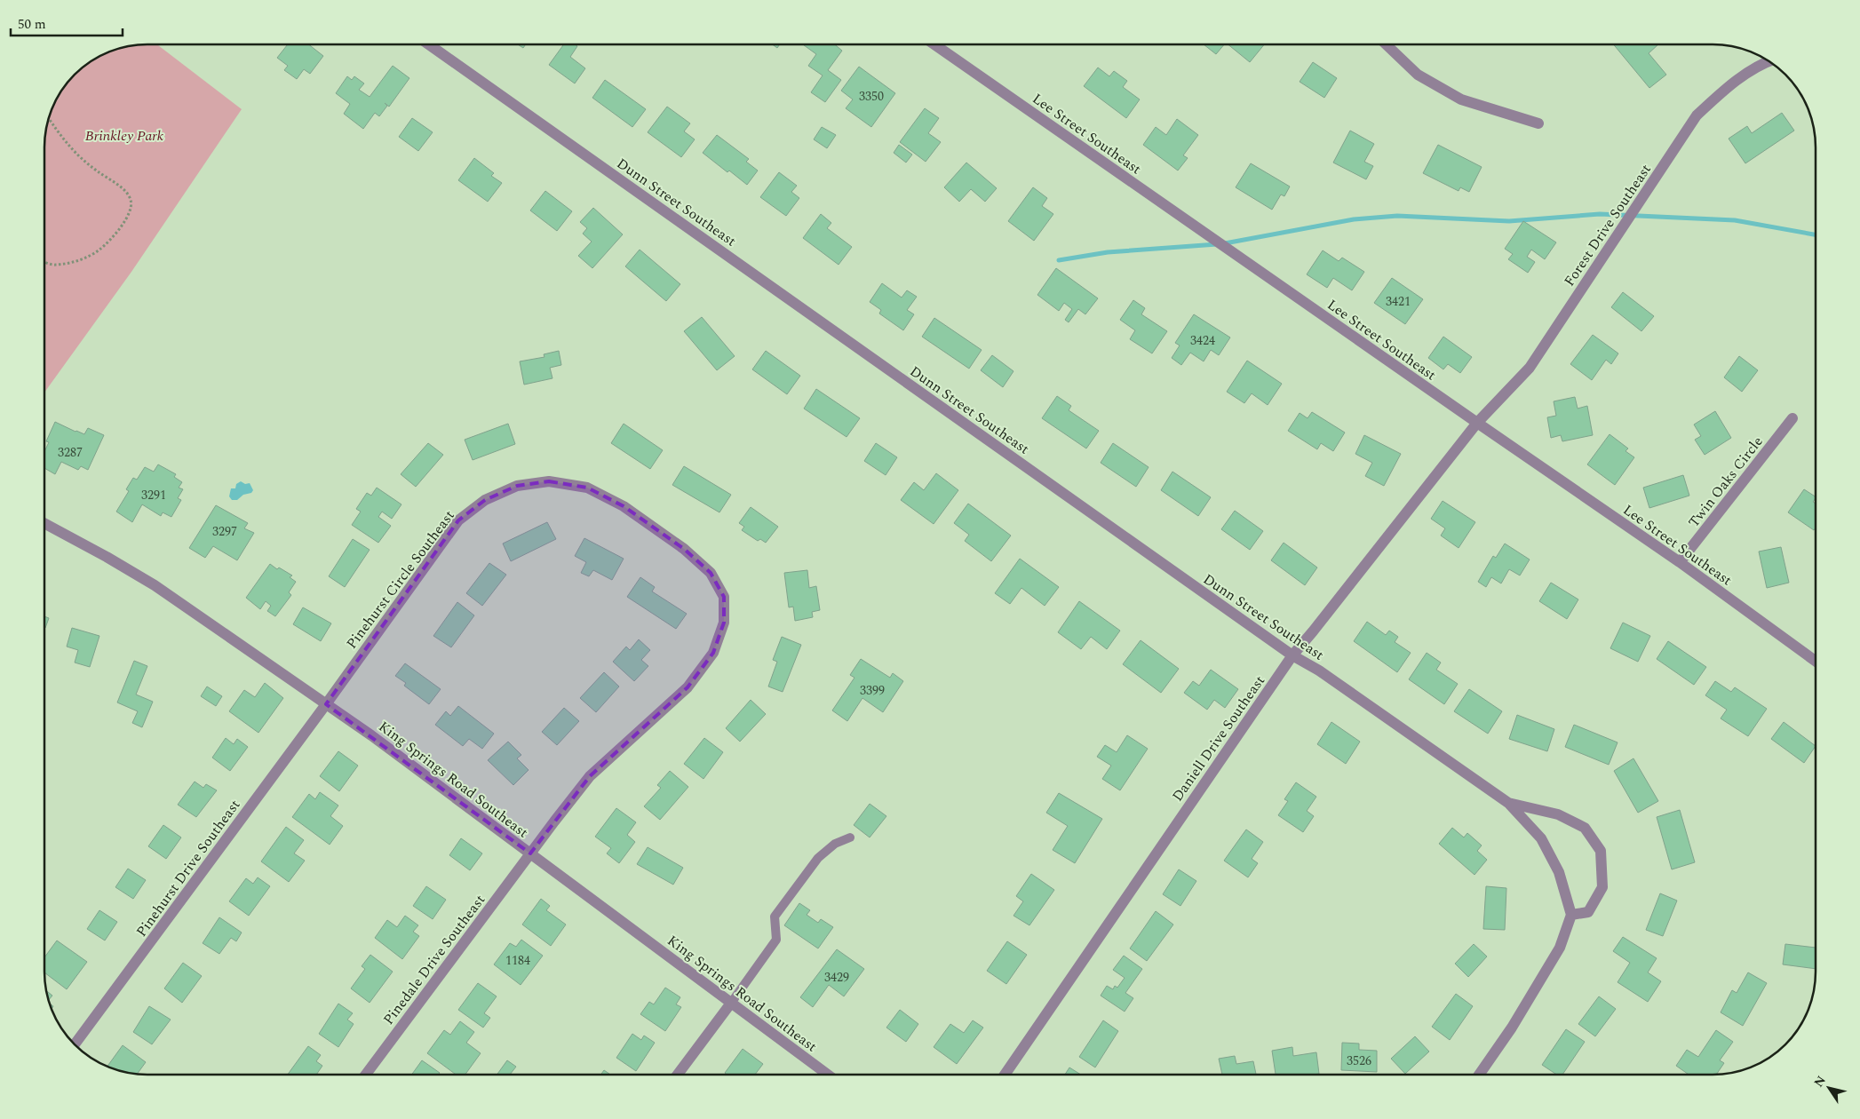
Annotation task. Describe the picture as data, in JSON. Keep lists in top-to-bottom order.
{
  "streets": {
    "street": [
      "Lee Street Southeast",
      "Dunn Street Southeast",
      "Forest Drive Southeast",
      "Twin Oaks Circle",
      "Pinehurst Circle Southeast",
      "Daniell Drive Southeast",
      "King Springs Road Southeast",
      "Pinehurst Drive Southeast",
      "Pinedale Drive Southeast"
    ]
  },
  "crossings": [
    ["Lee Street Southeast", "Forest Drive Southeast"],
    ["Lee Street Southeast", "Twin Oaks Circle"],
    ["Lee Street Southeast", "Daniell Drive Southeast"],
    ["Dunn Street Southeast", "Daniell Drive Southeast"],
    ["Forest Drive Southeast", "Daniell Drive Southeast"],
    ["Pinehurst Circle Southeast", "King Springs Road Southeast"],
    ["Pinehurst Circle Southeast", "Pinehurst Drive Southeast"],
    ["Pinehurst Circle Southeast", "Pinedale Drive Southeast"],
    ["King Springs Road Southeast", "Pinehurst Drive Southeast"],
    ["King Springs Road Southeast", "Pinedale Drive Southeast"]
  ],
  "parks": ["Brinkley Park"],
  "house_numbers": [
    "3350",
    "3421",
    "3424",
    "3287",
    "3291",
    "3297",
    "3399",
    "1184",
    "3429",
    "3526"
  ],
  "scale_bar": "50 m",
  "north": "top left"
}
